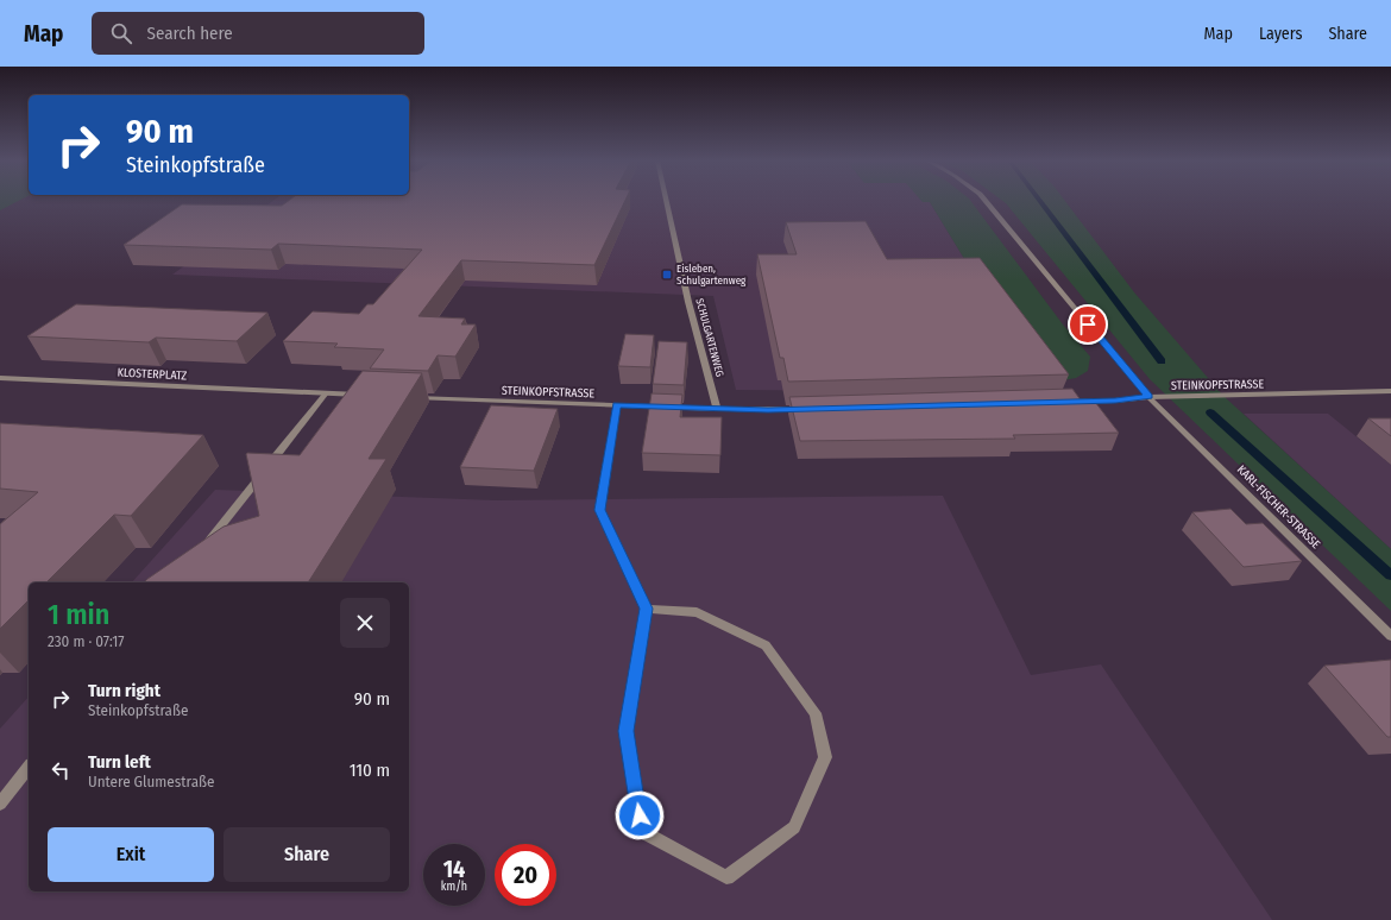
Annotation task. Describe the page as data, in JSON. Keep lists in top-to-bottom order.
{
  "streets": {
    "street": [
      "SCHULGARTENWEG",
      "KLOSTERPLATZ",
      "STEINKOPFSTRASSE",
      "KARL-FISCHER-STRASSE"
    ]
  },
  "crossings": [
    ["SCHULGARTENWEG", "STEINKOPFSTRASSE"],
    ["STEINKOPFSTRASSE", "KARL-FISCHER-STRASSE"]
  ],
  "places": {
    "transit": ["Eisleben, Schulgartenweg"]
  },
  "page": {
    "header": "Map",
    "search": "Search here",
    "nav": ["Map", "Layers", "Share"],
    "turn": ["90 m", "Steinkopfstraße"],
    "heading": ["1 min", "230 m · 07:17"],
    "list": [
      {
        "name": "Turn right",
        "note": "Steinkopfstraße",
        "value": "90 m"
      },
      {
        "name": "Turn left",
        "note": "Untere Glumestraße",
        "value": "110 m"
      }
    ],
    "buttons": ["Exit", "Share"],
    "speed": "14 km/h",
    "limit": "20"
  }
}
